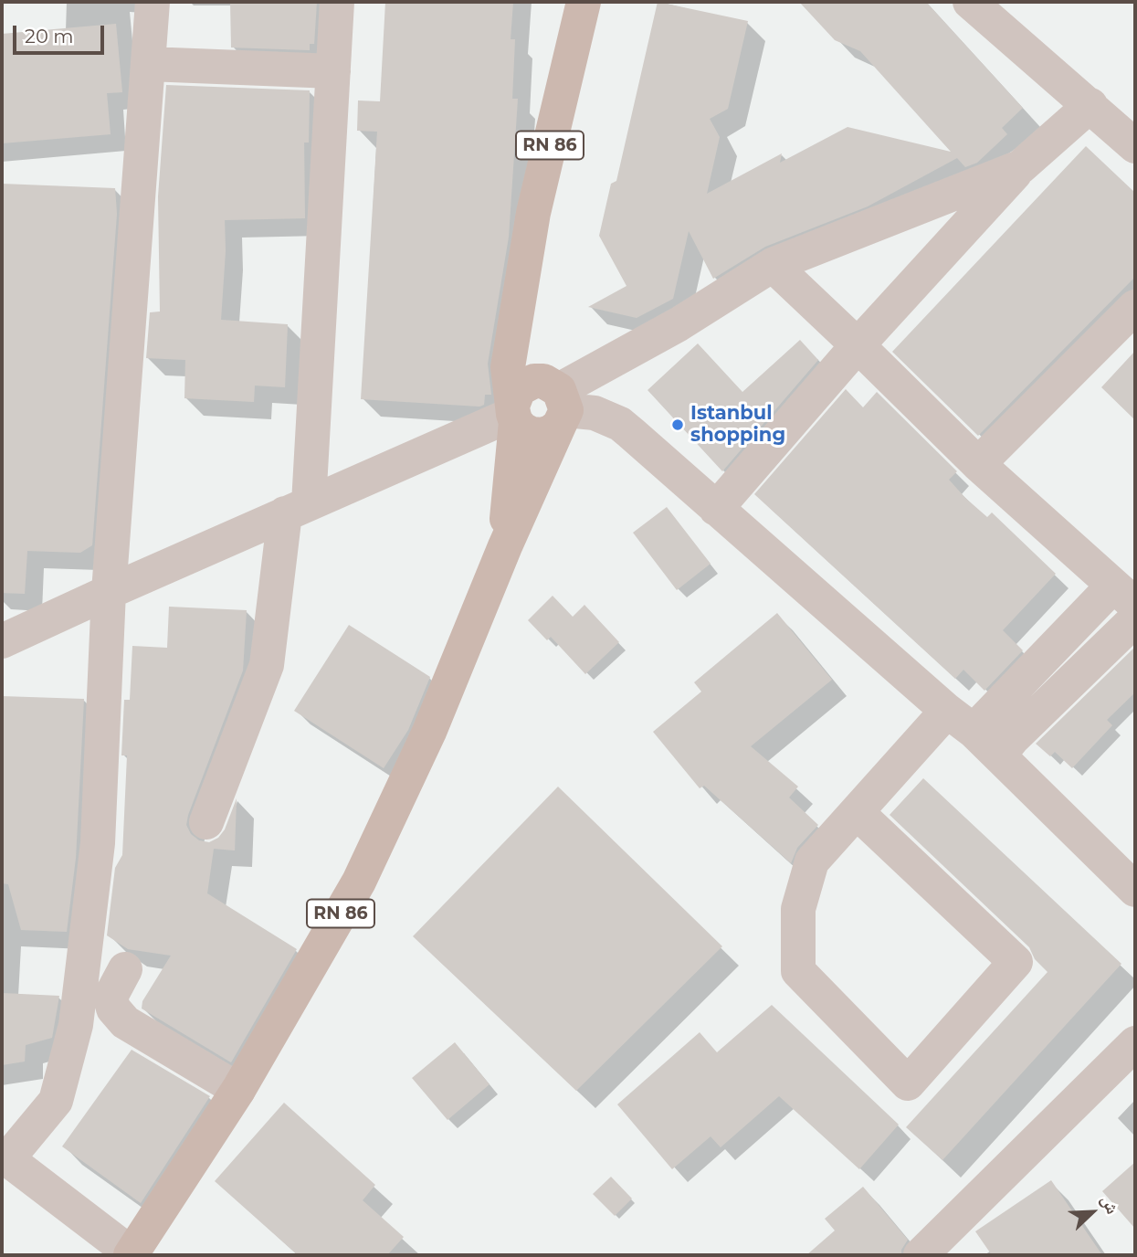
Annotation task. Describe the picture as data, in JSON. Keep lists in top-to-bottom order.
{
  "streets": {
    "main road": ["RN 86"]
  },
  "places": ["Istanbul shopping"],
  "scale_bar": "20 m",
  "north": "top right"
}
